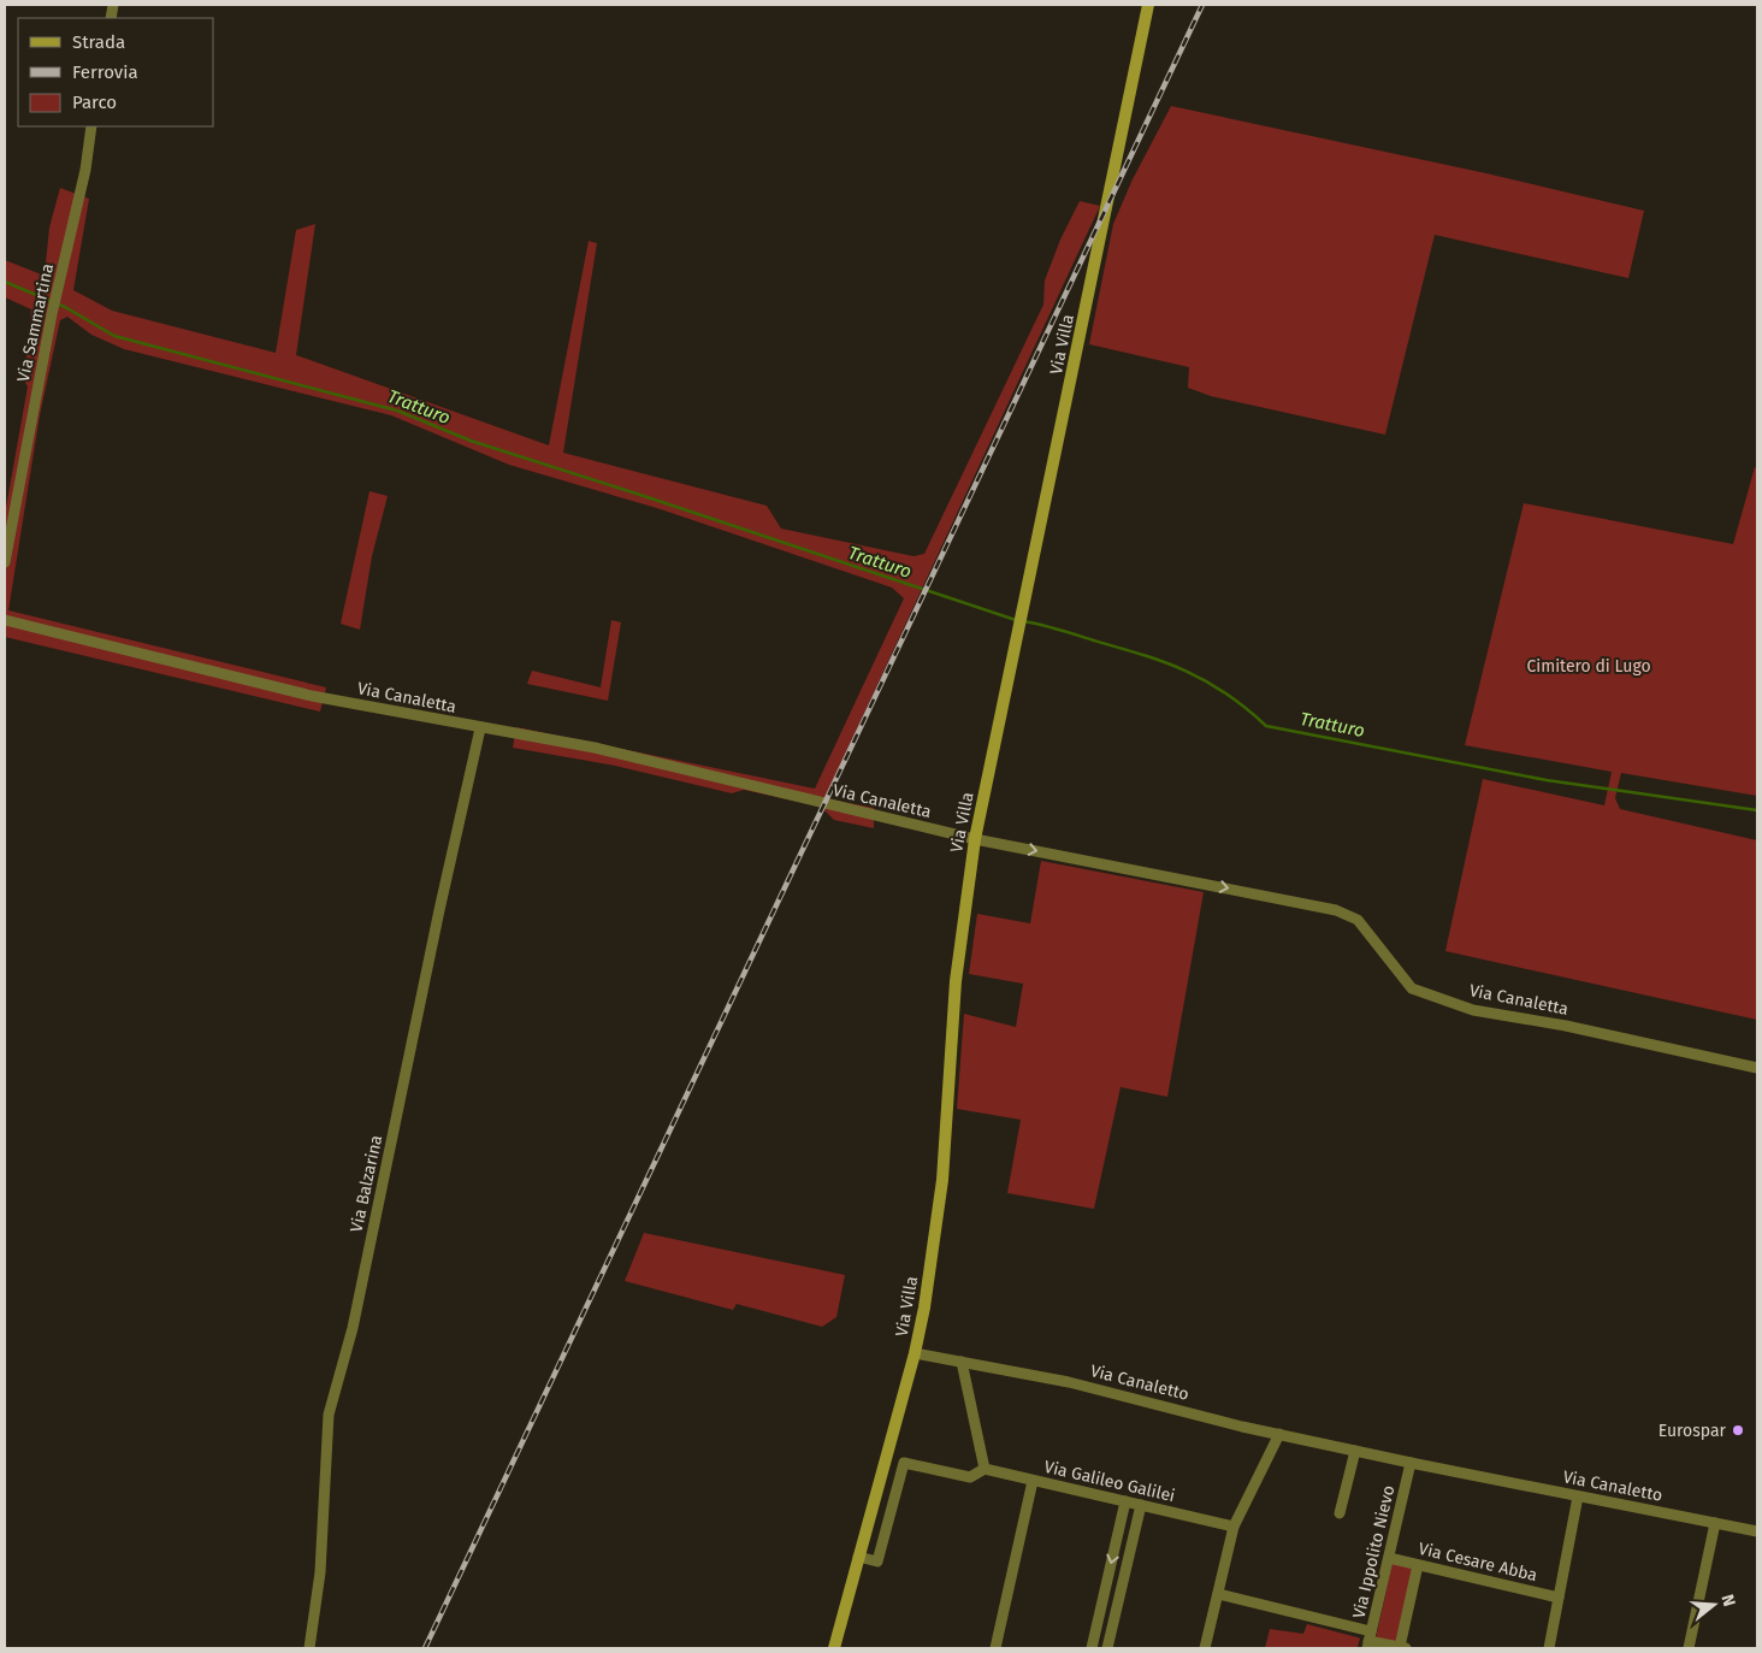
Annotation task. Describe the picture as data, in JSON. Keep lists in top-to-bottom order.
{
  "streets": {
    "street": [
      "Via Sammartina",
      "Via Villa",
      "Via Canaletta",
      "Via Balzarina",
      "Via Canaletto",
      "Via Galileo Galilei",
      "Via Ippolito Nievo",
      "Via Cesare Abba"
    ]
  },
  "crossings": [
    ["Via Villa", "Via Canaletta"],
    ["Via Villa", "Via Canaletto"],
    ["Via Canaletta", "Via Balzarina"],
    ["Via Canaletto", "Via Ippolito Nievo"],
    ["Via Ippolito Nievo", "Via Cesare Abba"]
  ],
  "one_way": ["Via Canaletta"],
  "water": ["Tratturo"],
  "parks": ["Cimitero di Lugo"],
  "places": ["Eurospar"],
  "legend": ["Strada", "Ferrovia", "Parco"],
  "north": "right"
}
